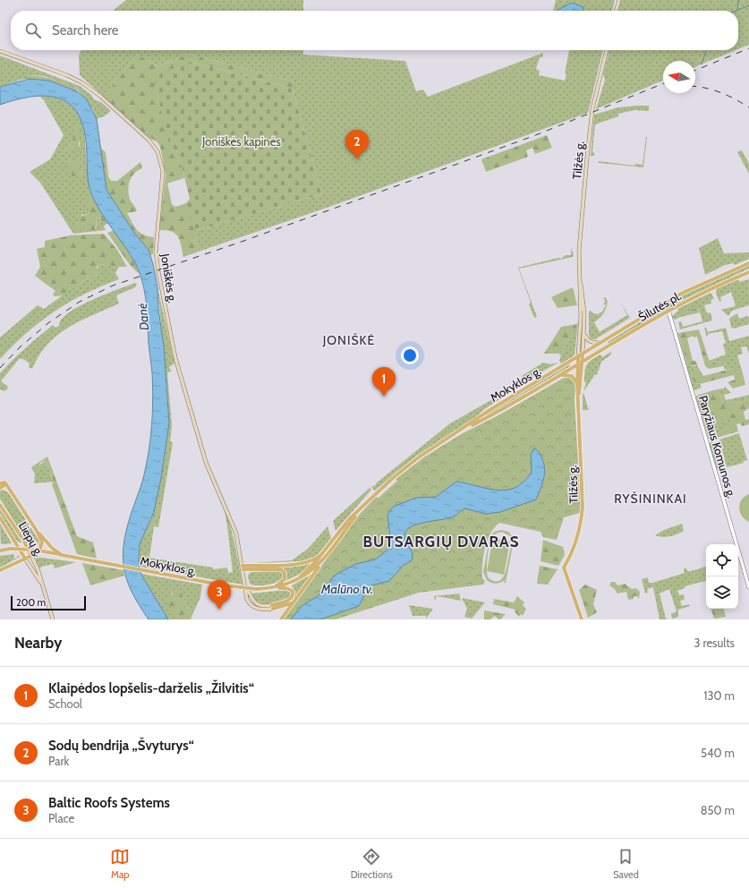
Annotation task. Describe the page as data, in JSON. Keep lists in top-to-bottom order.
{
  "streets": {
    "main road": [
      "Tilžės g.",
      "Joniškės g.",
      "Šilutės pl.",
      "Mokyklos g.",
      "Liepų g."
    ],
    "street": ["Paryžiaus Komunos g."]
  },
  "crossings": [
    ["Tilžės g.", "Šilutės pl."],
    ["Tilžės g.", "Mokyklos g."],
    ["Šilutės pl.", "Mokyklos g."],
    ["Šilutės pl.", "Paryžiaus Komunos g."]
  ],
  "districts": ["JONIŠKĖ", "RYŠININKAI", "BUTSARGIŲ DVARAS"],
  "water": ["Danė", "Malūno tv."],
  "parks": ["Joniškės kapinės"],
  "scale_bar": "200 m",
  "north": "left",
  "page": {
    "search": "Search here",
    "pins": ["2", "1", "3"],
    "scale": "200 m",
    "heading": ["Nearby", "3 results"],
    "list": [
      {
        "mark": "1",
        "name": "Klaipėdos lopšelis-darželis „Žilvitis“",
        "note": "School",
        "value": "130 m"
      },
      {
        "mark": "2",
        "name": "Sodų bendrija „Švyturys“",
        "note": "Park",
        "value": "540 m"
      },
      {
        "mark": "3",
        "name": "Baltic Roofs Systems",
        "note": "Place",
        "value": "850 m"
      }
    ],
    "nav": ["Map", "Directions", "Saved"]
  }
}
